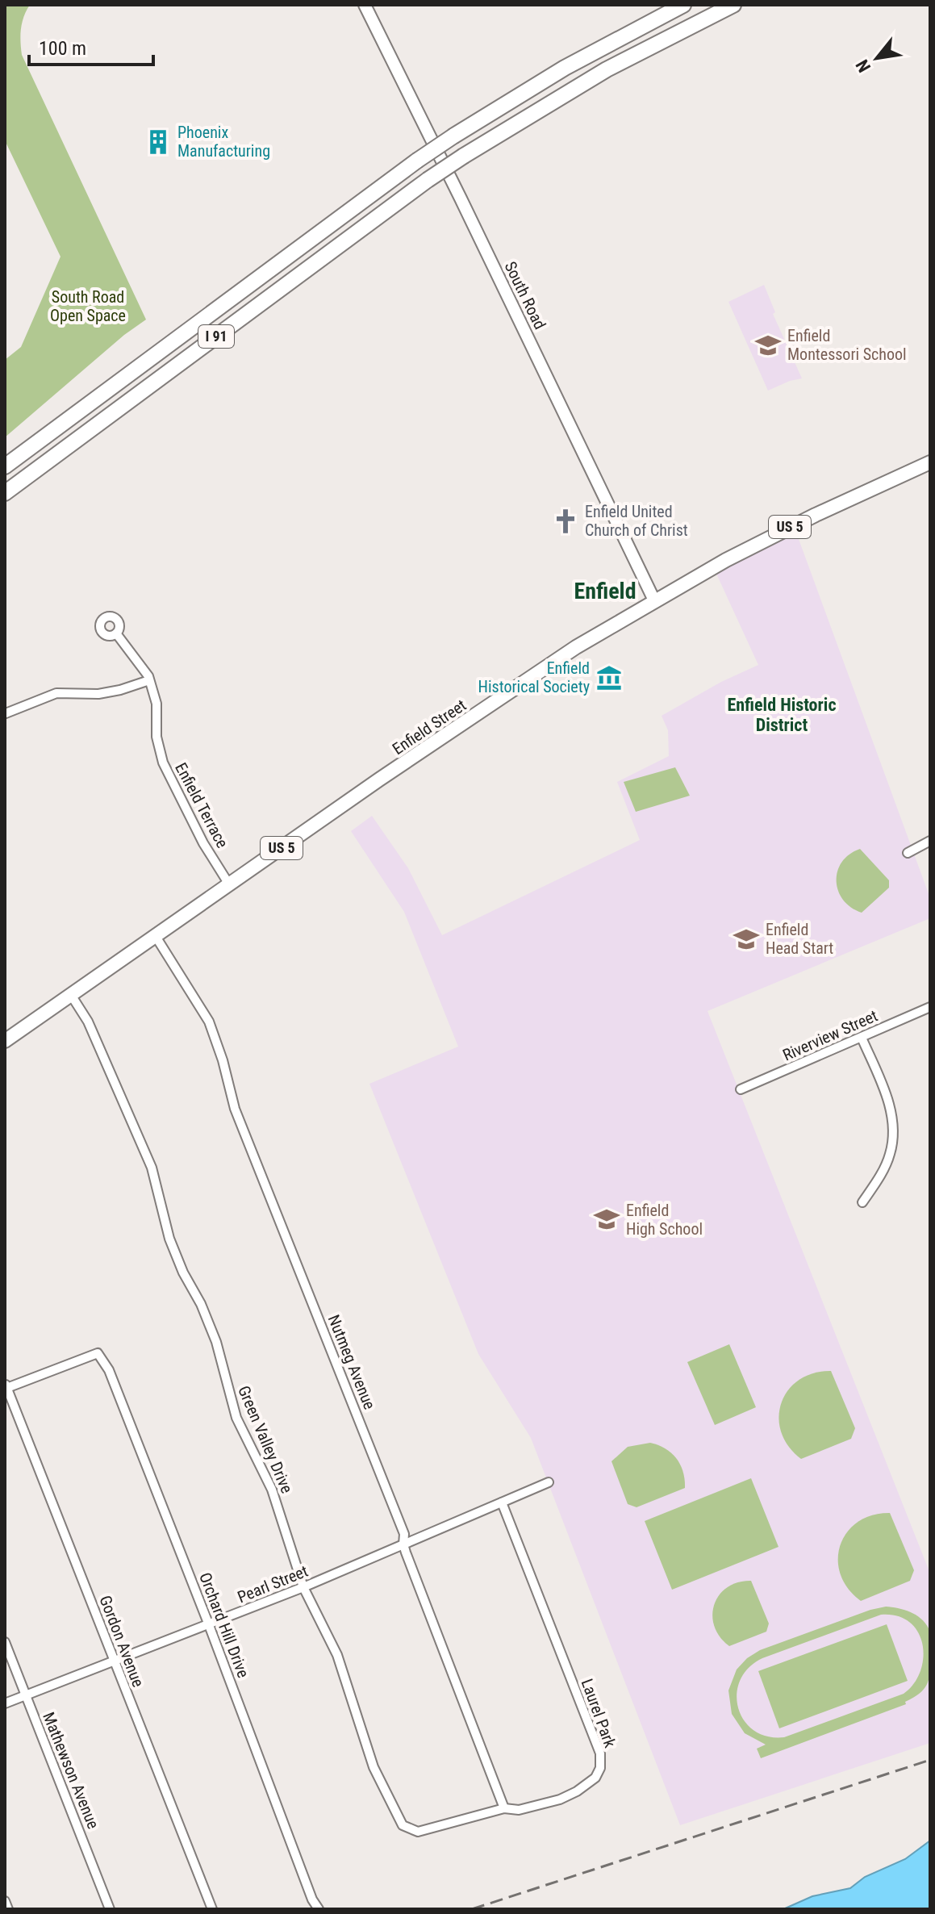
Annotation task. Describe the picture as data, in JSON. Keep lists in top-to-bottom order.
{
  "streets": {
    "highway": ["I 91"],
    "main road": ["South Road", "US 5", "Enfield Street"],
    "street": [
      "Enfield Terrace",
      "Riverview Street",
      "Nutmeg Avenue",
      "Green Valley Drive",
      "Pearl Street",
      "Orchard Hill Drive",
      "Gordon Avenue",
      "Laurel Park",
      "Mathewson Avenue"
    ]
  },
  "crossings": [
    ["South Road", "Enfield Street"],
    ["Enfield Street", "Enfield Terrace"],
    ["Enfield Street", "Nutmeg Avenue"],
    ["Enfield Street", "Green Valley Drive"],
    ["Nutmeg Avenue", "Pearl Street"],
    ["Nutmeg Avenue", "Laurel Park"],
    ["Green Valley Drive", "Pearl Street"],
    ["Green Valley Drive", "Laurel Park"],
    ["Pearl Street", "Orchard Hill Drive"],
    ["Pearl Street", "Gordon Avenue"],
    ["Pearl Street", "Laurel Park"],
    ["Pearl Street", "Mathewson Avenue"],
    ["Orchard Hill Drive", "Gordon Avenue"]
  ],
  "districts": ["Enfield", "Enfield Historic District"],
  "parks": ["South Road Open Space"],
  "places": {
    "building": ["Phoenix Manufacturing"],
    "school or university": ["Enfield Montessori School", "Enfield Head Start", "Enfield High School"],
    "church": ["Enfield United Church of Christ"],
    "museum": ["Enfield Historical Society"]
  },
  "scale_bar": "100 m",
  "north": "bottom left"
}
